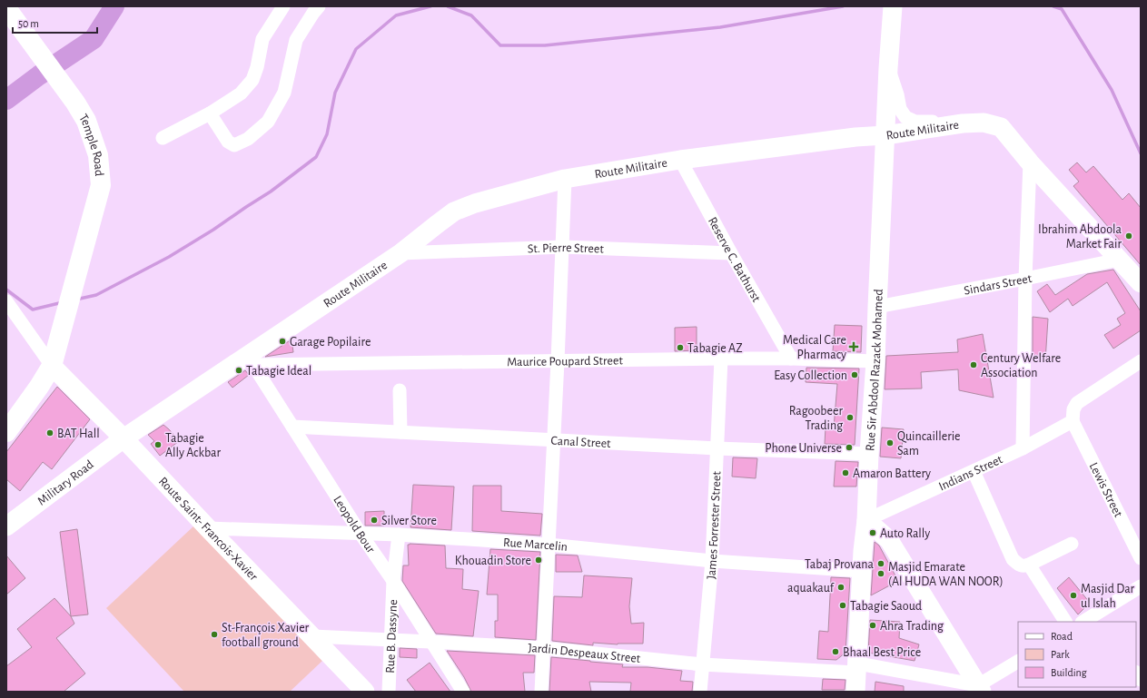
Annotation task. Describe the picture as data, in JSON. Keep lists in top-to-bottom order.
{
  "streets": {
    "main road": [
      "Route Militaire",
      "Temple Road",
      "Rue Sir Abdool Razack Mohamed",
      "Military Road",
      "Route Saint- Francois-Xavier"
    ],
    "street": [
      "St. Pierre Street",
      "Reserve C. Bathurst",
      "Sindars Street",
      "Maurice Poupard Street",
      "Canal Street",
      "Indians Street",
      "Lewis Street",
      "Leopold Bour",
      "James Forrester Street",
      "Rue Marcelin",
      "Rue B. Dassyne",
      "Jardin Despeaux Street"
    ]
  },
  "crossings": [
    ["Route Militaire", "St. Pierre Street"],
    ["Route Militaire", "Reserve C. Bathurst"],
    ["Route Militaire", "Sindars Street"],
    ["Route Militaire", "Maurice Poupard Street"],
    ["Route Militaire", "Rue Sir Abdool Razack Mohamed"],
    ["Route Militaire", "Military Road"],
    ["Route Militaire", "Leopold Bour"],
    ["Route Militaire", "Route Saint- Francois-Xavier"],
    ["Temple Road", "Route Saint- Francois-Xavier"],
    ["St. Pierre Street", "Reserve C. Bathurst"],
    ["Reserve C. Bathurst", "Maurice Poupard Street"],
    ["Sindars Street", "Rue Sir Abdool Razack Mohamed"],
    ["Maurice Poupard Street", "Rue Sir Abdool Razack Mohamed"],
    ["Maurice Poupard Street", "Leopold Bour"],
    ["Maurice Poupard Street", "James Forrester Street"],
    ["Rue Sir Abdool Razack Mohamed", "Canal Street"],
    ["Rue Sir Abdool Razack Mohamed", "Indians Street"],
    ["Rue Sir Abdool Razack Mohamed", "Rue Marcelin"],
    ["Rue Sir Abdool Razack Mohamed", "Jardin Despeaux Street"],
    ["Canal Street", "Leopold Bour"],
    ["Canal Street", "James Forrester Street"],
    ["Indians Street", "Lewis Street"],
    ["Military Road", "Route Saint- Francois-Xavier"],
    ["Leopold Bour", "Rue Marcelin"],
    ["Leopold Bour", "Rue B. Dassyne"],
    ["Leopold Bour", "Jardin Despeaux Street"],
    ["James Forrester Street", "Rue Marcelin"],
    ["James Forrester Street", "Jardin Despeaux Street"],
    ["Route Saint- Francois-Xavier", "Rue Marcelin"],
    ["Route Saint- Francois-Xavier", "Jardin Despeaux Street"],
    ["Rue Marcelin", "Rue B. Dassyne"],
    ["Rue B. Dassyne", "Jardin Despeaux Street"]
  ],
  "places": {
    "other": [
      "Ibrahim Abdoola Market Fair",
      "Garage Popilaire",
      "Tabagie AZ",
      "Century Welfare Association",
      "Tabagie Ideal",
      "Easy Collection",
      "Ragoobeer Trading",
      "BAT Hall",
      "Quincaillerie Sam",
      "Tabagie Ally Ackbar",
      "Phone Universe",
      "Amaron Battery",
      "Silver Store",
      "Auto Rally",
      "Khouadin Store",
      "Tabaj Provana",
      "Masjid Emarate (Al HUDA WAN NOOR)",
      "aquakauf",
      "Masjid Dar ul Islah",
      "Tabagie Saoud",
      "Ahra Trading",
      "St-François Xavier football ground",
      "Bhaal Best Price"
    ],
    "health": ["Medical Care Pharmacy"]
  },
  "legend": ["Road", "Park", "Building"],
  "scale_bar": "50 m"
}
